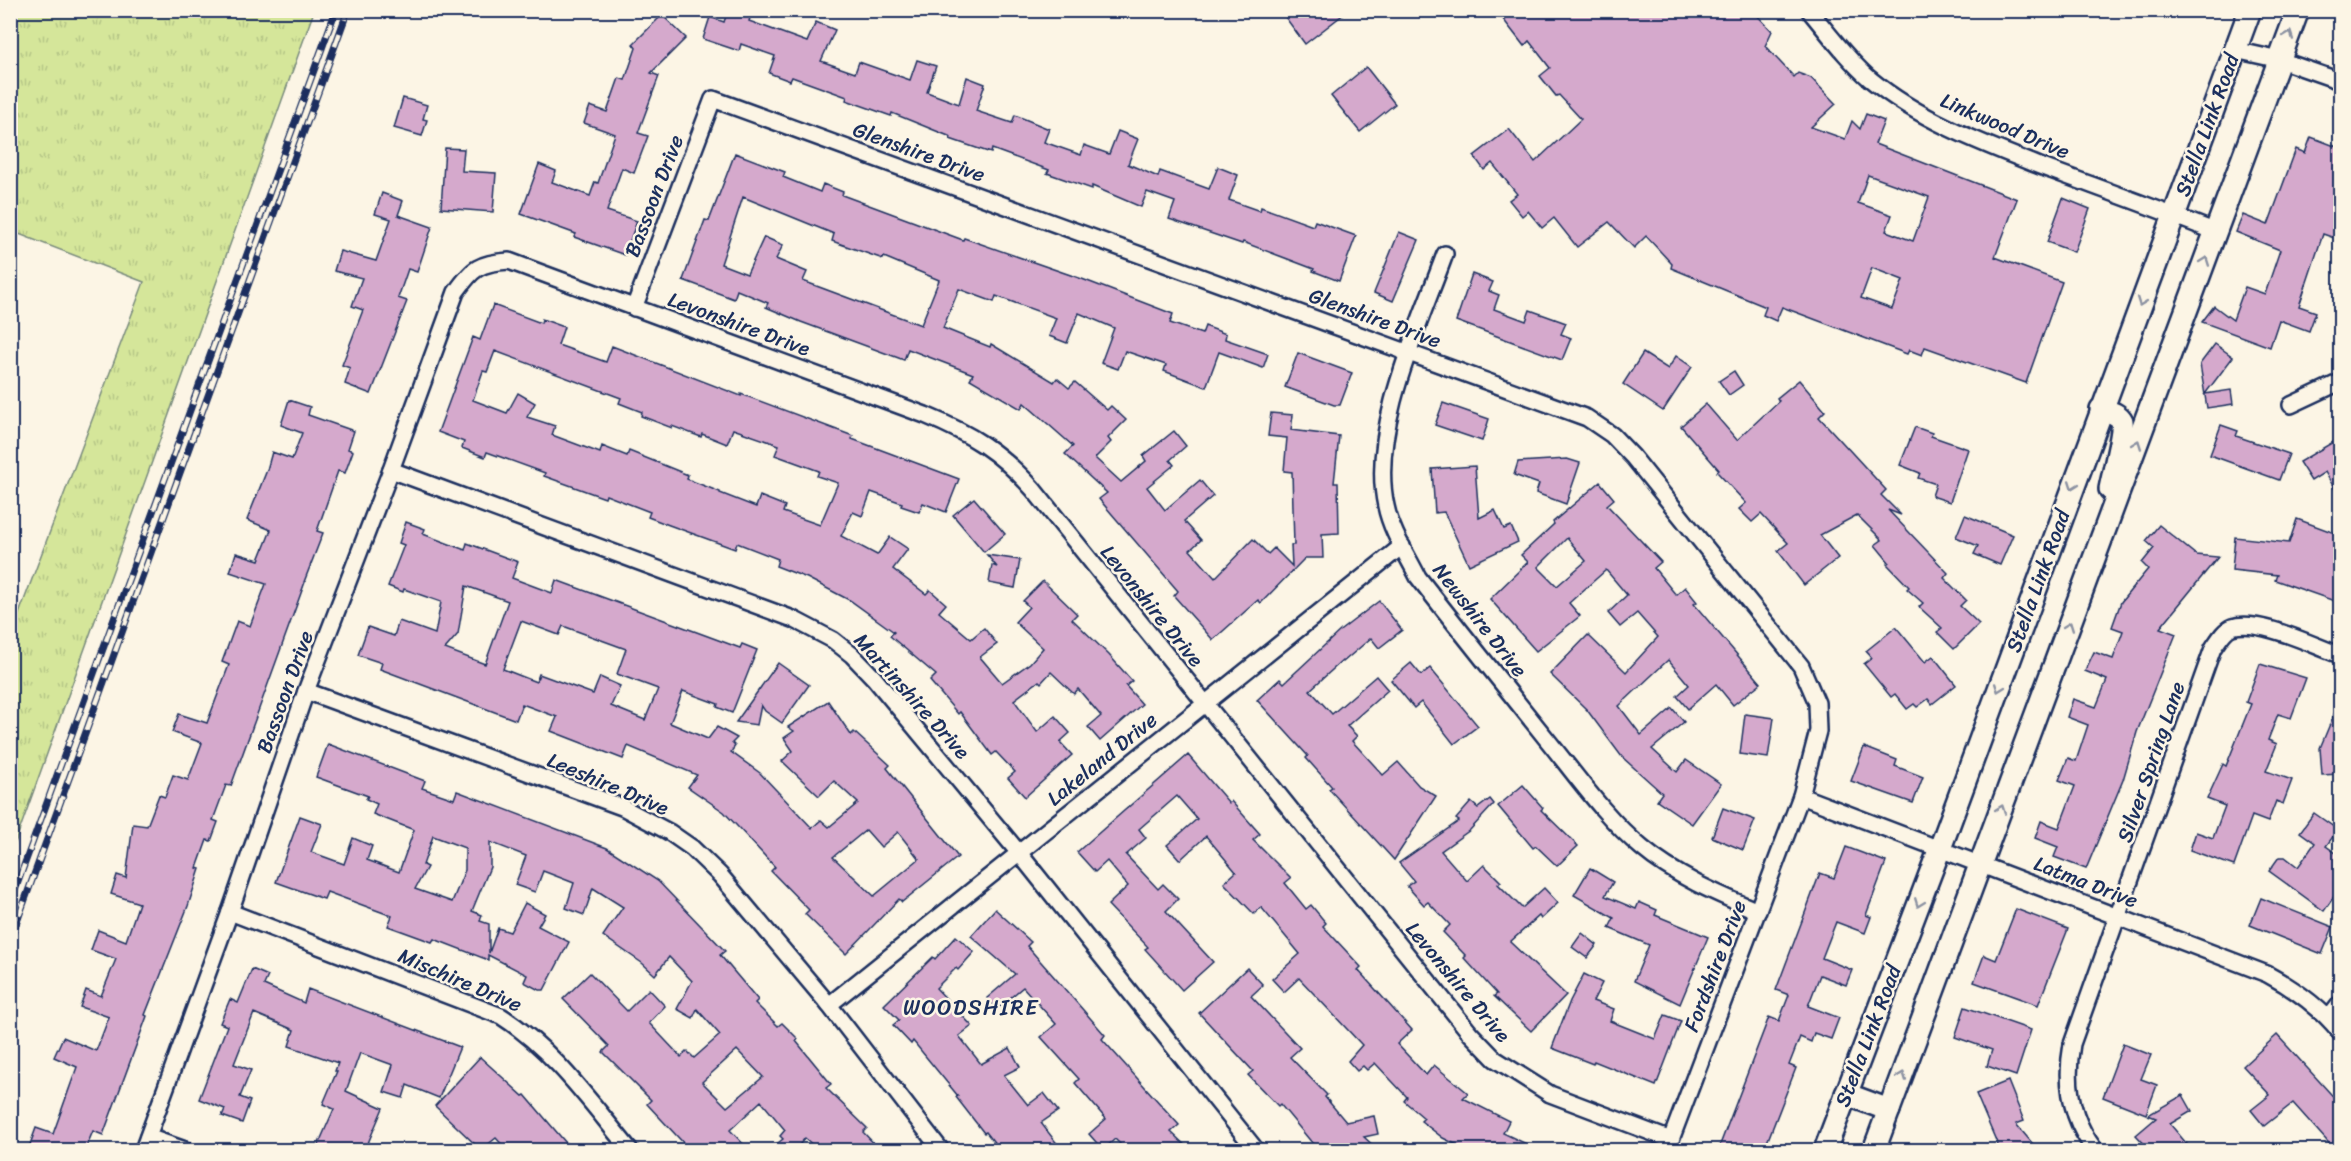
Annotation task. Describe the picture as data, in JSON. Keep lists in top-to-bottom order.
{
  "streets": {
    "main road": ["Stella Link Road"],
    "street": [
      "Linkwood Drive",
      "Glenshire Drive",
      "Bassoon Drive",
      "Levonshire Drive",
      "Newshire Drive",
      "Martinshire Drive",
      "Lakeland Drive",
      "Silver Spring Lane",
      "Leeshire Drive",
      "Latma Drive",
      "Fordshire Drive",
      "Mischire Drive"
    ]
  },
  "crossings": [
    ["Stella Link Road", "Linkwood Drive"],
    ["Stella Link Road", "Latma Drive"],
    ["Glenshire Drive", "Bassoon Drive"],
    ["Glenshire Drive", "Newshire Drive"],
    ["Glenshire Drive", "Latma Drive"],
    ["Glenshire Drive", "Fordshire Drive"],
    ["Bassoon Drive", "Levonshire Drive"],
    ["Bassoon Drive", "Martinshire Drive"],
    ["Bassoon Drive", "Leeshire Drive"],
    ["Bassoon Drive", "Mischire Drive"],
    ["Levonshire Drive", "Lakeland Drive"],
    ["Levonshire Drive", "Fordshire Drive"],
    ["Newshire Drive", "Lakeland Drive"],
    ["Newshire Drive", "Fordshire Drive"],
    ["Martinshire Drive", "Lakeland Drive"],
    ["Lakeland Drive", "Leeshire Drive"],
    ["Silver Spring Lane", "Latma Drive"],
    ["Latma Drive", "Fordshire Drive"]
  ],
  "districts": ["WOODSHIRE"]
}
